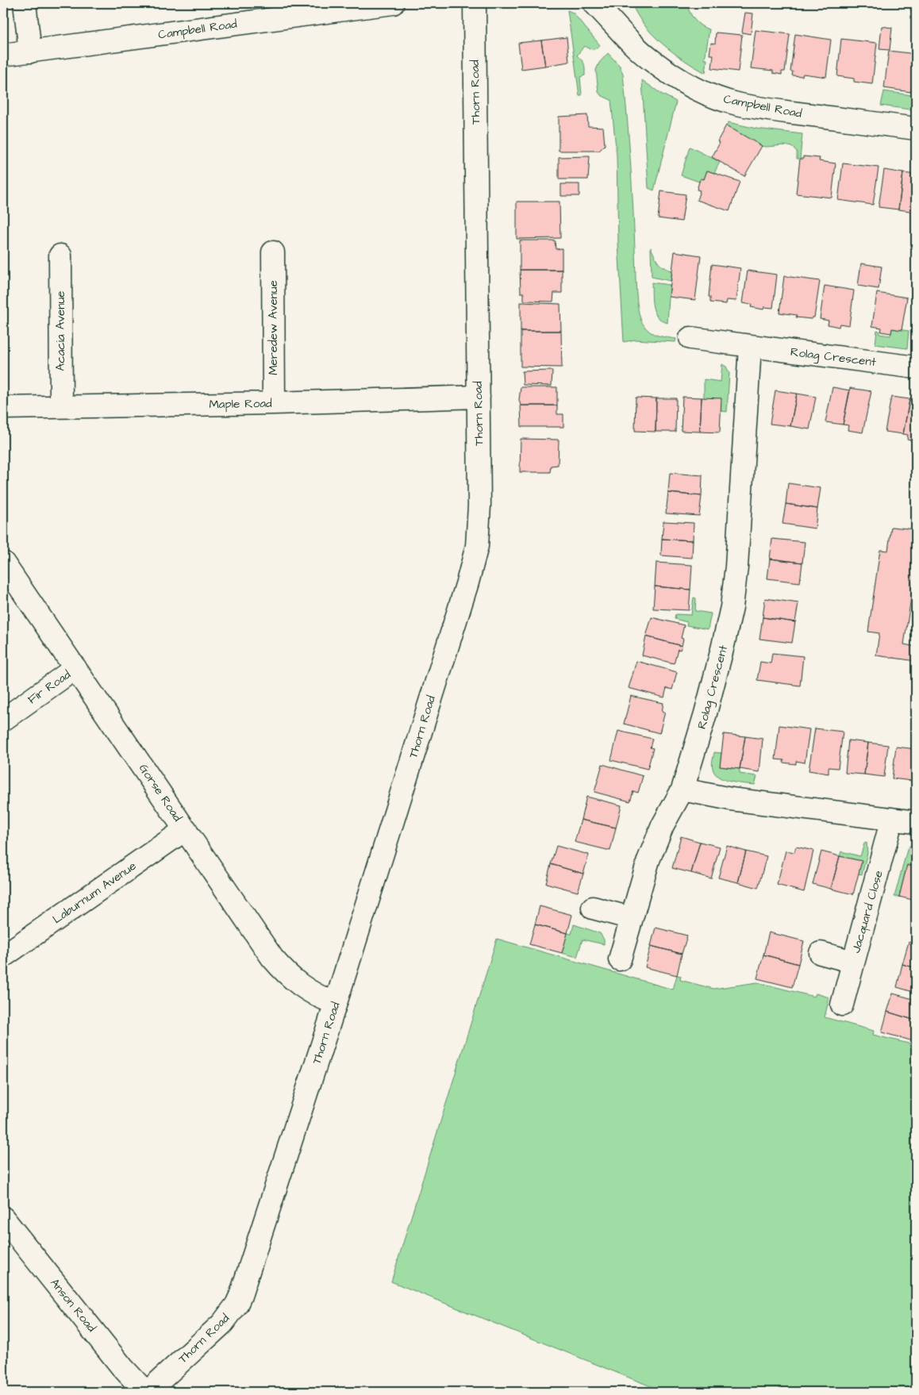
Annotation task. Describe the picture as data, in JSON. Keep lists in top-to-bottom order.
{
  "streets": {
    "street": [
      "Campbell Road",
      "Thorn Road",
      "Meredew Avenue",
      "Acacia Avenue",
      "Rolag Crescent",
      "Maple Road",
      "Fir Road",
      "Gorse Road",
      "Laburnum Avenue",
      "Jacquard Close",
      "Anson Road"
    ]
  },
  "crossings": [
    ["Thorn Road", "Maple Road"],
    ["Thorn Road", "Gorse Road"],
    ["Thorn Road", "Anson Road"],
    ["Meredew Avenue", "Maple Road"],
    ["Acacia Avenue", "Maple Road"],
    ["Fir Road", "Gorse Road"],
    ["Gorse Road", "Laburnum Avenue"]
  ]
}
